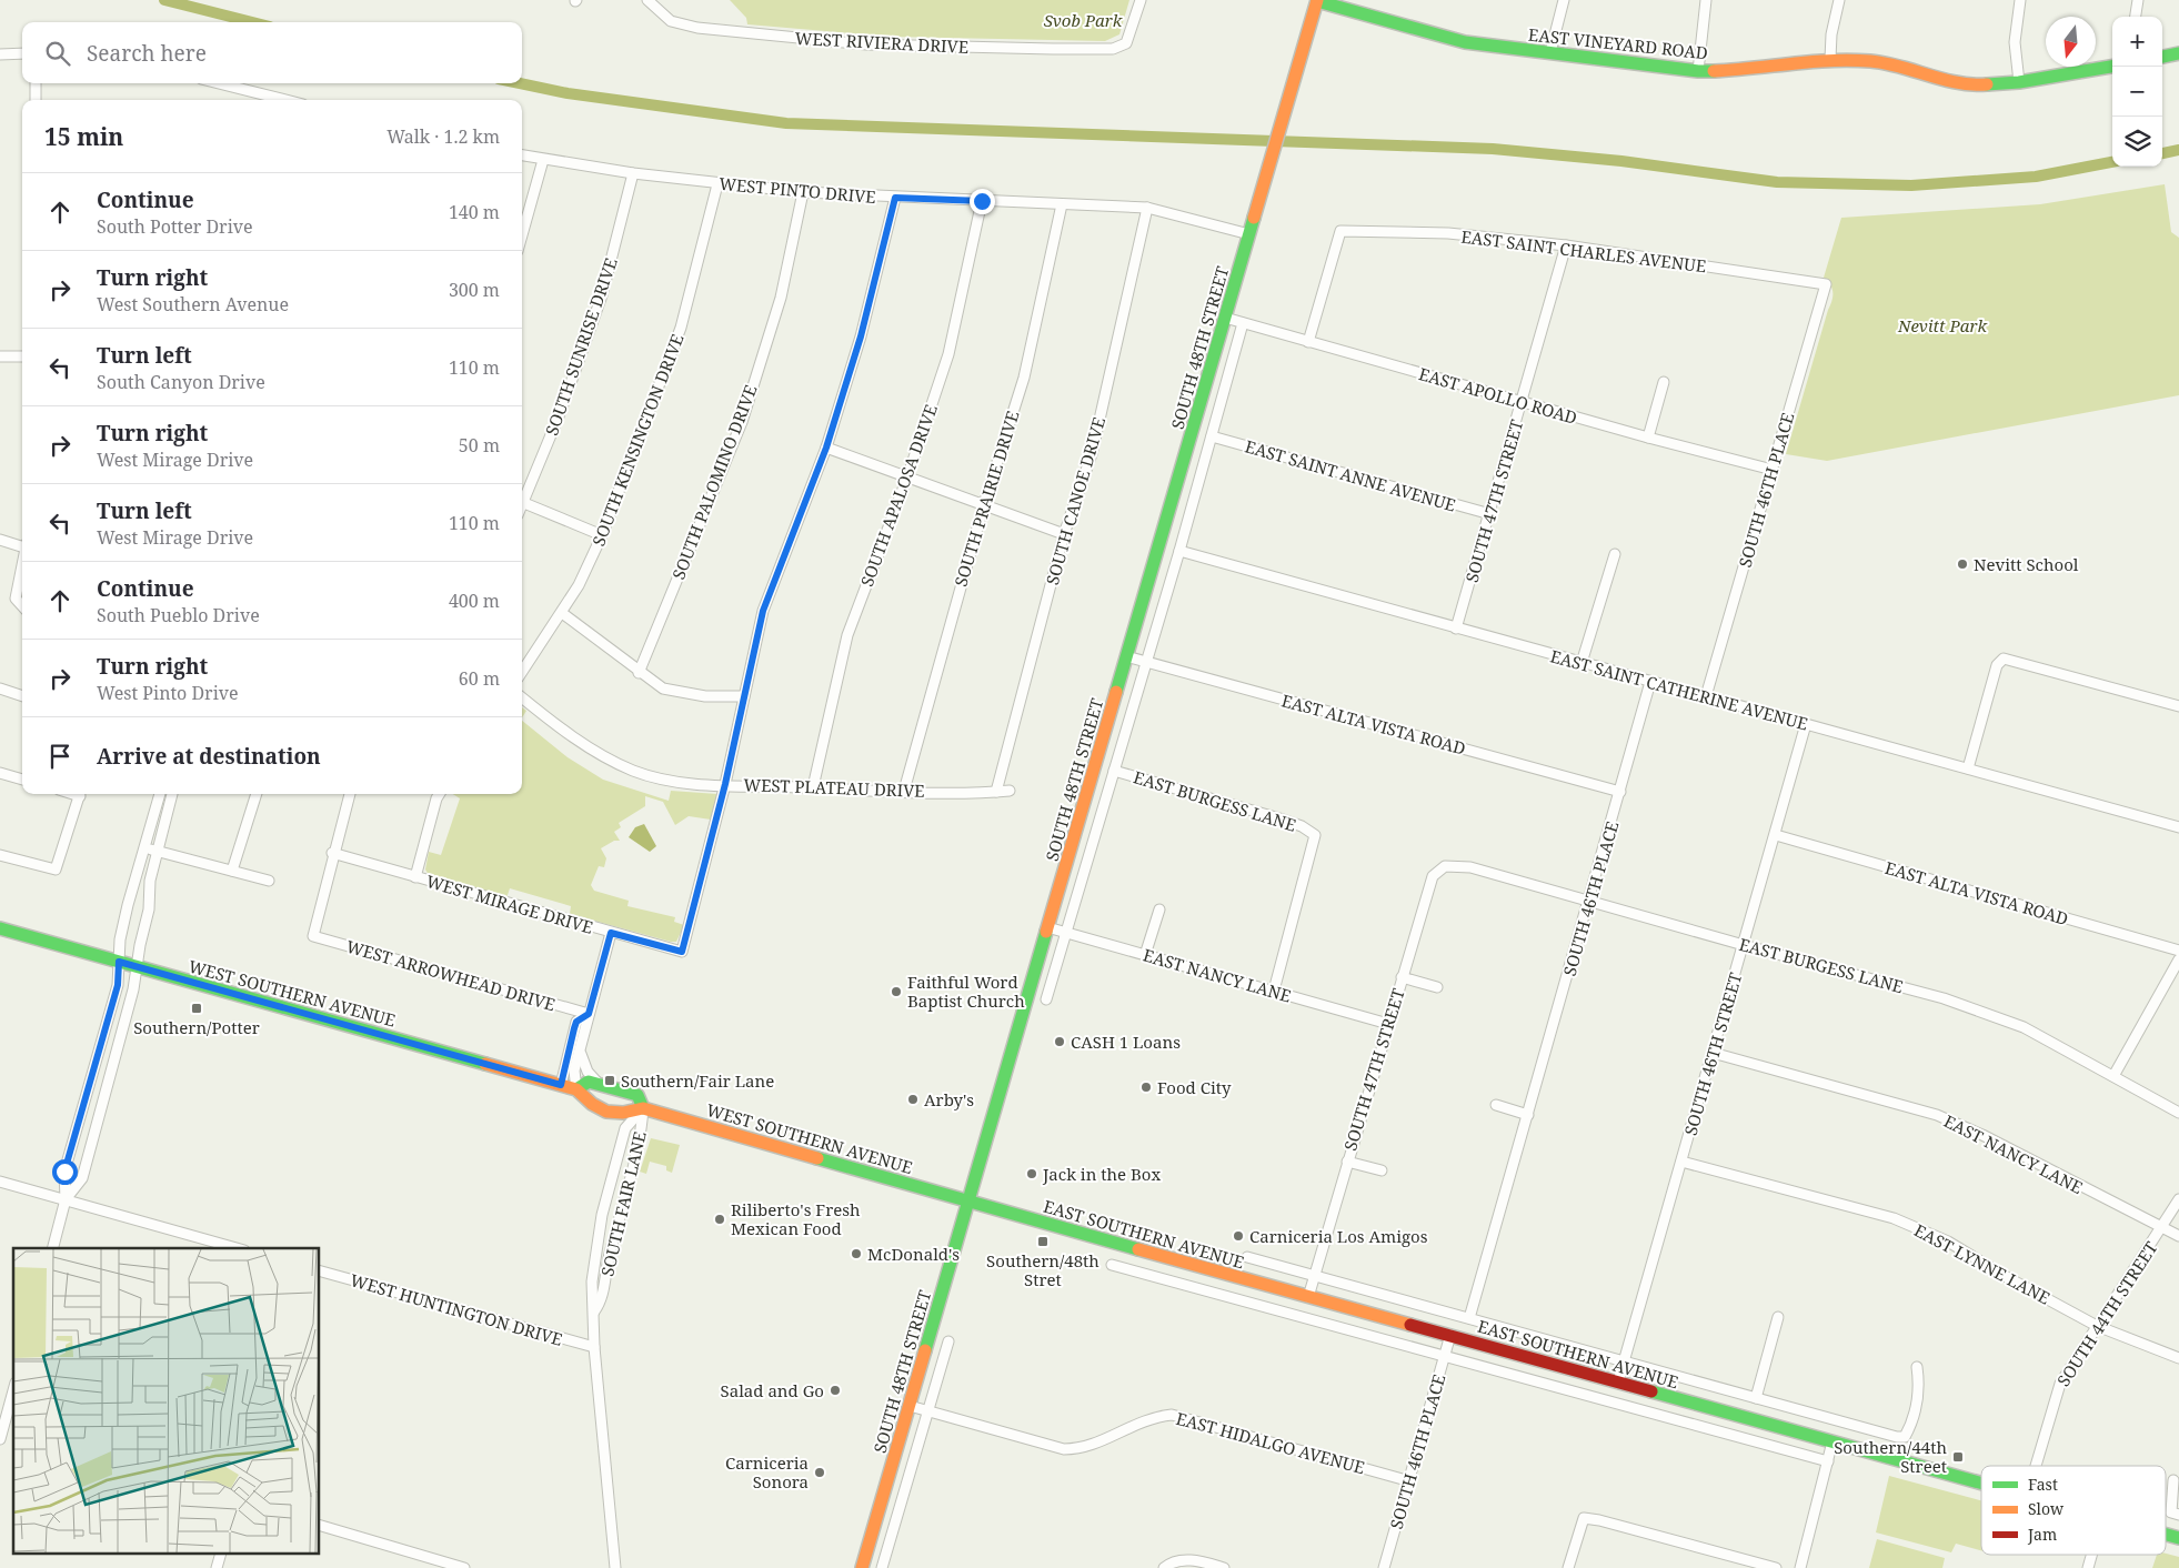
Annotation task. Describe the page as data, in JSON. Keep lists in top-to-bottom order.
{
  "streets": {
    "main road": [
      "EAST VINEYARD ROAD",
      "SOUTH 48TH STREET",
      "WEST SOUTHERN AVENUE",
      "EAST SOUTHERN AVENUE"
    ],
    "street": [
      "WEST RIVIERA DRIVE",
      "WEST PINTO DRIVE",
      "EAST SAINT CHARLES AVENUE",
      "SOUTH SUNRISE DRIVE",
      "EAST APOLLO ROAD",
      "SOUTH KENSINGTON DRIVE",
      "EAST SAINT ANNE AVENUE",
      "SOUTH PALOMINO DRIVE",
      "SOUTH 46TH PLACE",
      "SOUTH APALOSA DRIVE",
      "SOUTH PRAIRIE DRIVE",
      "SOUTH CANOE DRIVE",
      "SOUTH 47TH STREET",
      "EAST SAINT CATHERINE AVENUE",
      "EAST ALTA VISTA ROAD",
      "WEST PLATEAU DRIVE",
      "EAST BURGESS LANE",
      "WEST MIRAGE DRIVE",
      "WEST ARROWHEAD DRIVE",
      "EAST NANCY LANE",
      "SOUTH 46TH STREET",
      "SOUTH FAIR LANE",
      "EAST LYNNE LANE",
      "WEST HUNTINGTON DRIVE",
      "SOUTH 44TH STREET",
      "EAST HIDALGO AVENUE"
    ]
  },
  "crossings": [
    ["EAST VINEYARD ROAD", "SOUTH 48TH STREET"],
    ["WEST PINTO DRIVE", "SOUTH SUNRISE DRIVE"],
    ["WEST PINTO DRIVE", "SOUTH 48TH STREET"],
    ["WEST PINTO DRIVE", "SOUTH KENSINGTON DRIVE"],
    ["WEST PINTO DRIVE", "SOUTH PALOMINO DRIVE"],
    ["WEST PINTO DRIVE", "SOUTH APALOSA DRIVE"],
    ["WEST PINTO DRIVE", "SOUTH PRAIRIE DRIVE"],
    ["WEST PINTO DRIVE", "SOUTH CANOE DRIVE"],
    ["EAST SAINT CHARLES AVENUE", "EAST APOLLO ROAD"],
    ["EAST SAINT CHARLES AVENUE", "SOUTH 46TH PLACE"],
    ["EAST SAINT CHARLES AVENUE", "SOUTH 47TH STREET"],
    ["SOUTH 48TH STREET", "EAST APOLLO ROAD"],
    ["SOUTH 48TH STREET", "EAST ALTA VISTA ROAD"],
    ["SOUTH 48TH STREET", "EAST NANCY LANE"],
    ["SOUTH 48TH STREET", "WEST SOUTHERN AVENUE"],
    ["SOUTH 48TH STREET", "EAST SOUTHERN AVENUE"],
    ["SOUTH 48TH STREET", "EAST HIDALGO AVENUE"],
    ["EAST APOLLO ROAD", "SOUTH 46TH PLACE"],
    ["EAST APOLLO ROAD", "SOUTH 47TH STREET"],
    ["EAST SAINT ANNE AVENUE", "SOUTH 47TH STREET"],
    ["SOUTH 46TH PLACE", "EAST SAINT CATHERINE AVENUE"],
    ["SOUTH 46TH PLACE", "EAST ALTA VISTA ROAD"],
    ["SOUTH 46TH PLACE", "EAST BURGESS LANE"],
    ["SOUTH 46TH PLACE", "EAST SOUTHERN AVENUE"],
    ["SOUTH 46TH PLACE", "EAST HIDALGO AVENUE"],
    ["SOUTH APALOSA DRIVE", "WEST PLATEAU DRIVE"],
    ["SOUTH PRAIRIE DRIVE", "WEST PLATEAU DRIVE"],
    ["SOUTH CANOE DRIVE", "WEST PLATEAU DRIVE"],
    ["SOUTH 47TH STREET", "EAST SAINT CATHERINE AVENUE"],
    ["SOUTH 47TH STREET", "EAST BURGESS LANE"],
    ["SOUTH 47TH STREET", "EAST NANCY LANE"],
    ["SOUTH 47TH STREET", "EAST SOUTHERN AVENUE"],
    ["EAST SAINT CATHERINE AVENUE", "SOUTH 46TH STREET"],
    ["EAST ALTA VISTA ROAD", "SOUTH 46TH STREET"],
    ["WEST PLATEAU DRIVE", "WEST MIRAGE DRIVE"],
    ["EAST BURGESS LANE", "EAST NANCY LANE"],
    ["EAST BURGESS LANE", "SOUTH 46TH STREET"],
    ["WEST MIRAGE DRIVE", "WEST ARROWHEAD DRIVE"],
    ["EAST NANCY LANE", "SOUTH 46TH STREET"],
    ["EAST NANCY LANE", "SOUTH 44TH STREET"],
    ["WEST SOUTHERN AVENUE", "SOUTH FAIR LANE"],
    ["WEST SOUTHERN AVENUE", "EAST SOUTHERN AVENUE"],
    ["SOUTH 46TH STREET", "EAST SOUTHERN AVENUE"],
    ["SOUTH 46TH STREET", "EAST LYNNE LANE"],
    ["SOUTH FAIR LANE", "WEST HUNTINGTON DRIVE"],
    ["EAST LYNNE LANE", "SOUTH 44TH STREET"]
  ],
  "parks": ["Svob Park", "Nevitt Park"],
  "places": {
    "other": [
      "Nevitt School",
      "Faithful Word Baptist Church",
      "CASH 1 Loans",
      "Food City",
      "Arby's",
      "Jack in the Box",
      "Riliberto's Fresh Mexican Food",
      "Carniceria Los Amigos",
      "McDonald's",
      "Salad and Go",
      "Carniceria Sonora"
    ],
    "transit": [
      "Southern/Potter",
      "Southern/Fair Lane",
      "Southern/48th Stret",
      "Southern/44th Street"
    ]
  },
  "legend": ["Fast", "Slow", "Jam"],
  "north": "bottom",
  "page": {
    "map_buttons": ["+", "−"],
    "search": "Search here",
    "heading": ["15 min", "Walk · 1.2 km"],
    "list": [
      ["Continue", "South Potter Drive", "140 m"],
      ["Turn right", "West Southern Avenue", "300 m"],
      ["Turn left", "South Canyon Drive", "110 m"],
      ["Turn right", "West Mirage Drive", "50 m"],
      ["Turn left", "West Mirage Drive", "110 m"],
      ["Continue", "South Pueblo Drive", "400 m"],
      ["Turn right", "West Pinto Drive", "60 m"],
      "Arrive at destination"
    ]
  }
}
